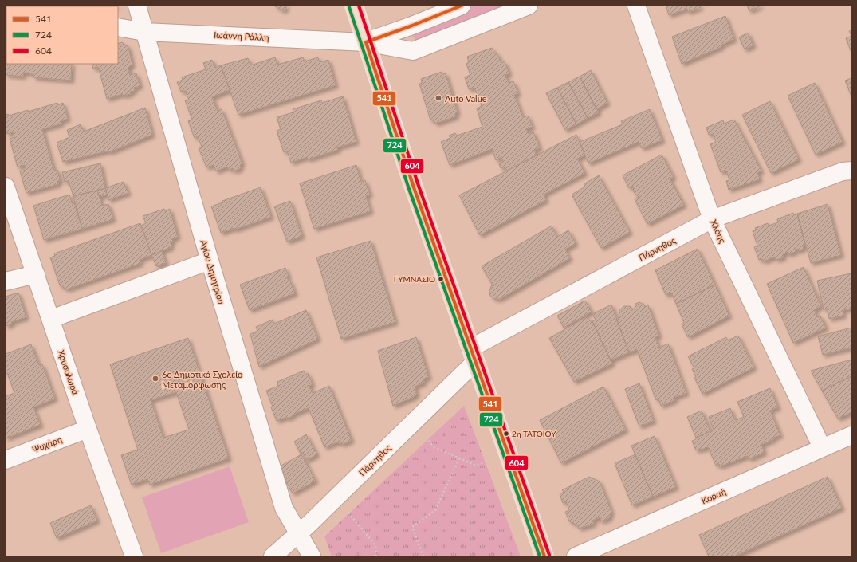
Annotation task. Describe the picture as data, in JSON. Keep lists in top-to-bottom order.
{
  "streets": {
    "street": [
      "Ιωάννη Ράλλη",
      "Χλόης",
      "Πάρνηθος",
      "Αγίου Δημητρίου",
      "Χρυσολωρά",
      "Ψυχάρη",
      "Κοραή"
    ]
  },
  "crossings": [
    ["Ιωάννη Ράλλη", "Αγίου Δημητρίου"],
    ["Χλόης", "Πάρνηθος"],
    ["Χλόης", "Κοραή"],
    ["Πάρνηθος", "Αγίου Δημητρίου"],
    ["Χρυσολωρά", "Ψυχάρη"]
  ],
  "places": [
    "Auto Value",
    "ΓΥΜΝΑΣΙΟ",
    "6ο Δημοτικό Σχολείο Μεταμόρφωσης",
    "2η ΤΑΤΟΙΟΥ"
  ],
  "lines": ["transit line 541", "transit line 604", "transit line 724"],
  "legend": ["541", "724", "604"]
}
